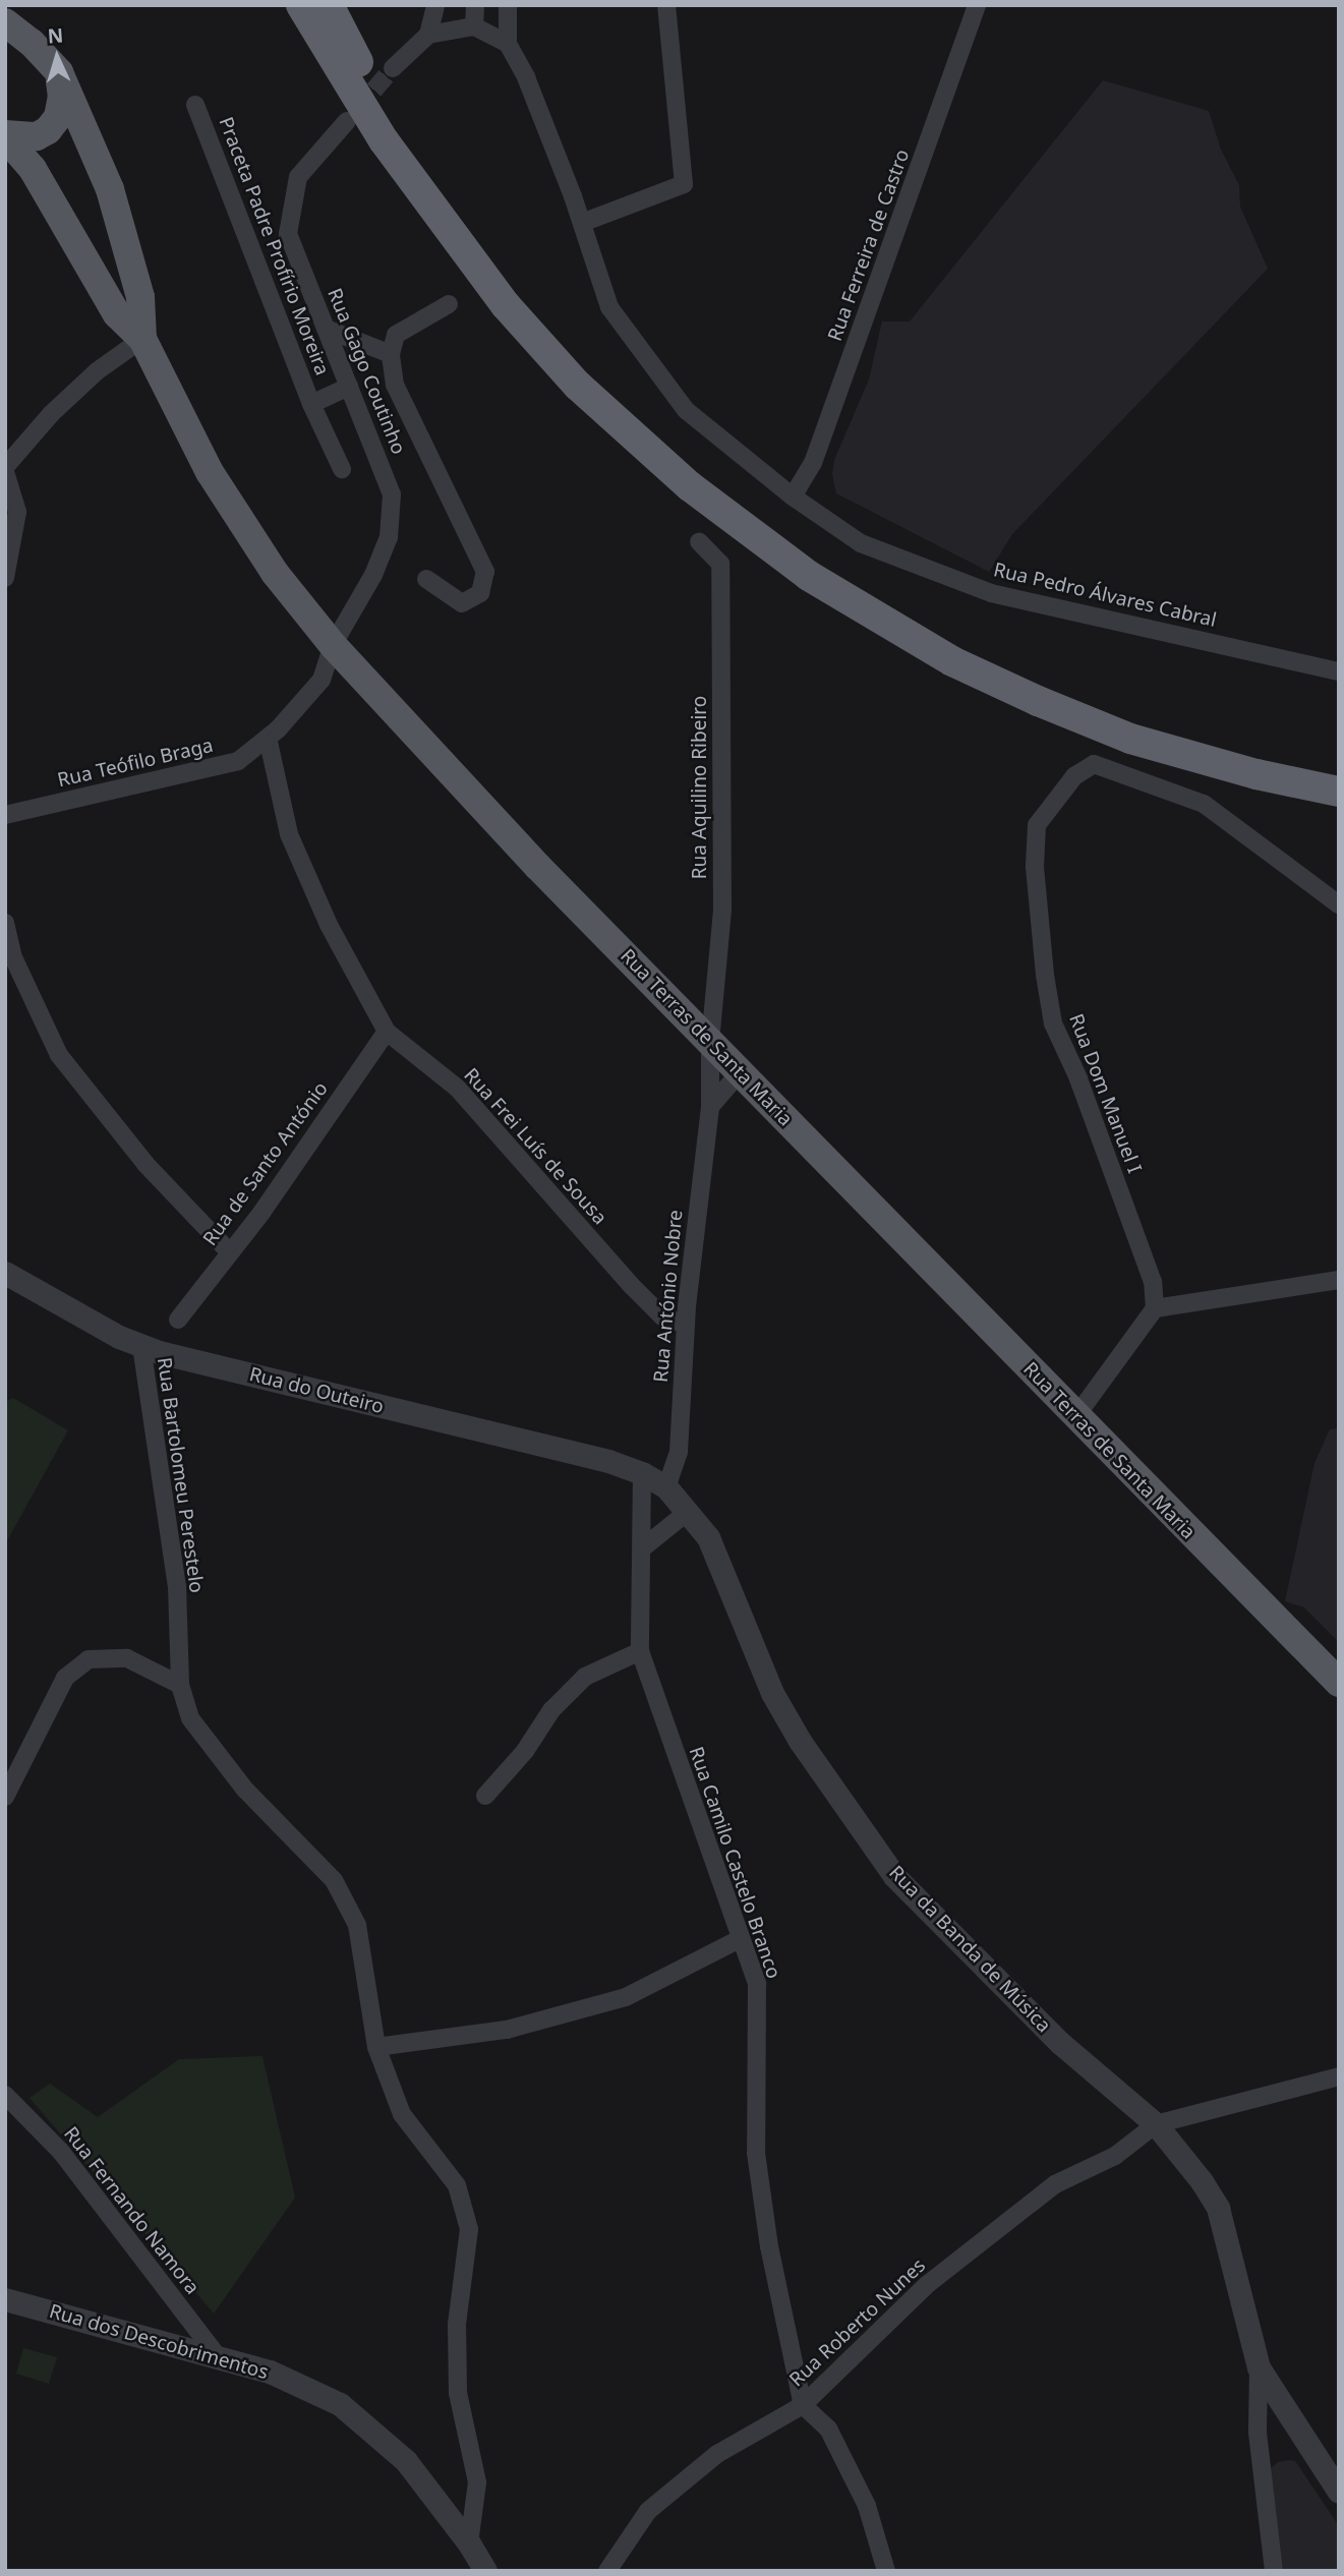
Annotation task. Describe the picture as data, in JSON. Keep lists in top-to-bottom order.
{
  "streets": {
    "main road": ["Rua Terras de Santa Maria"],
    "street": [
      "Rua Ferreira de Castro",
      "Praceta Padre Profírio Moreira",
      "Rua Gago Coutinho",
      "Rua Pedro Álvares Cabral",
      "Rua Teófilo Braga",
      "Rua Aquilino Ribeiro",
      "Rua Dom Manuel I",
      "Rua Frei Luís de Sousa",
      "Rua de Santo António",
      "Rua António Nobre",
      "Rua do Outeiro",
      "Rua Bartolomeu Perestelo",
      "Rua Camilo Castelo Branco",
      "Rua da Banda de Música",
      "Rua Fernando Namora",
      "Rua Roberto Nunes",
      "Rua dos Descobrimentos"
    ]
  },
  "crossings": [
    ["Rua Ferreira de Castro", "Rua Pedro Álvares Cabral"],
    ["Praceta Padre Profírio Moreira", "Rua Gago Coutinho"],
    ["Rua Gago Coutinho", "Rua Terras de Santa Maria"],
    ["Rua Teófilo Braga", "Rua Frei Luís de Sousa"],
    ["Rua Aquilino Ribeiro", "Rua Terras de Santa Maria"],
    ["Rua Aquilino Ribeiro", "Rua António Nobre"],
    ["Rua Terras de Santa Maria", "Rua António Nobre"],
    ["Rua Frei Luís de Sousa", "Rua de Santo António"],
    ["Rua Frei Luís de Sousa", "Rua António Nobre"],
    ["Rua António Nobre", "Rua do Outeiro"],
    ["Rua António Nobre", "Rua da Banda de Música"],
    ["Rua do Outeiro", "Rua Bartolomeu Perestelo"],
    ["Rua do Outeiro", "Rua Camilo Castelo Branco"],
    ["Rua do Outeiro", "Rua da Banda de Música"],
    ["Rua Bartolomeu Perestelo", "Rua dos Descobrimentos"],
    ["Rua Camilo Castelo Branco", "Rua Roberto Nunes"],
    ["Rua da Banda de Música", "Rua Roberto Nunes"],
    ["Rua Fernando Namora", "Rua dos Descobrimentos"]
  ],
  "north": "top"
}
